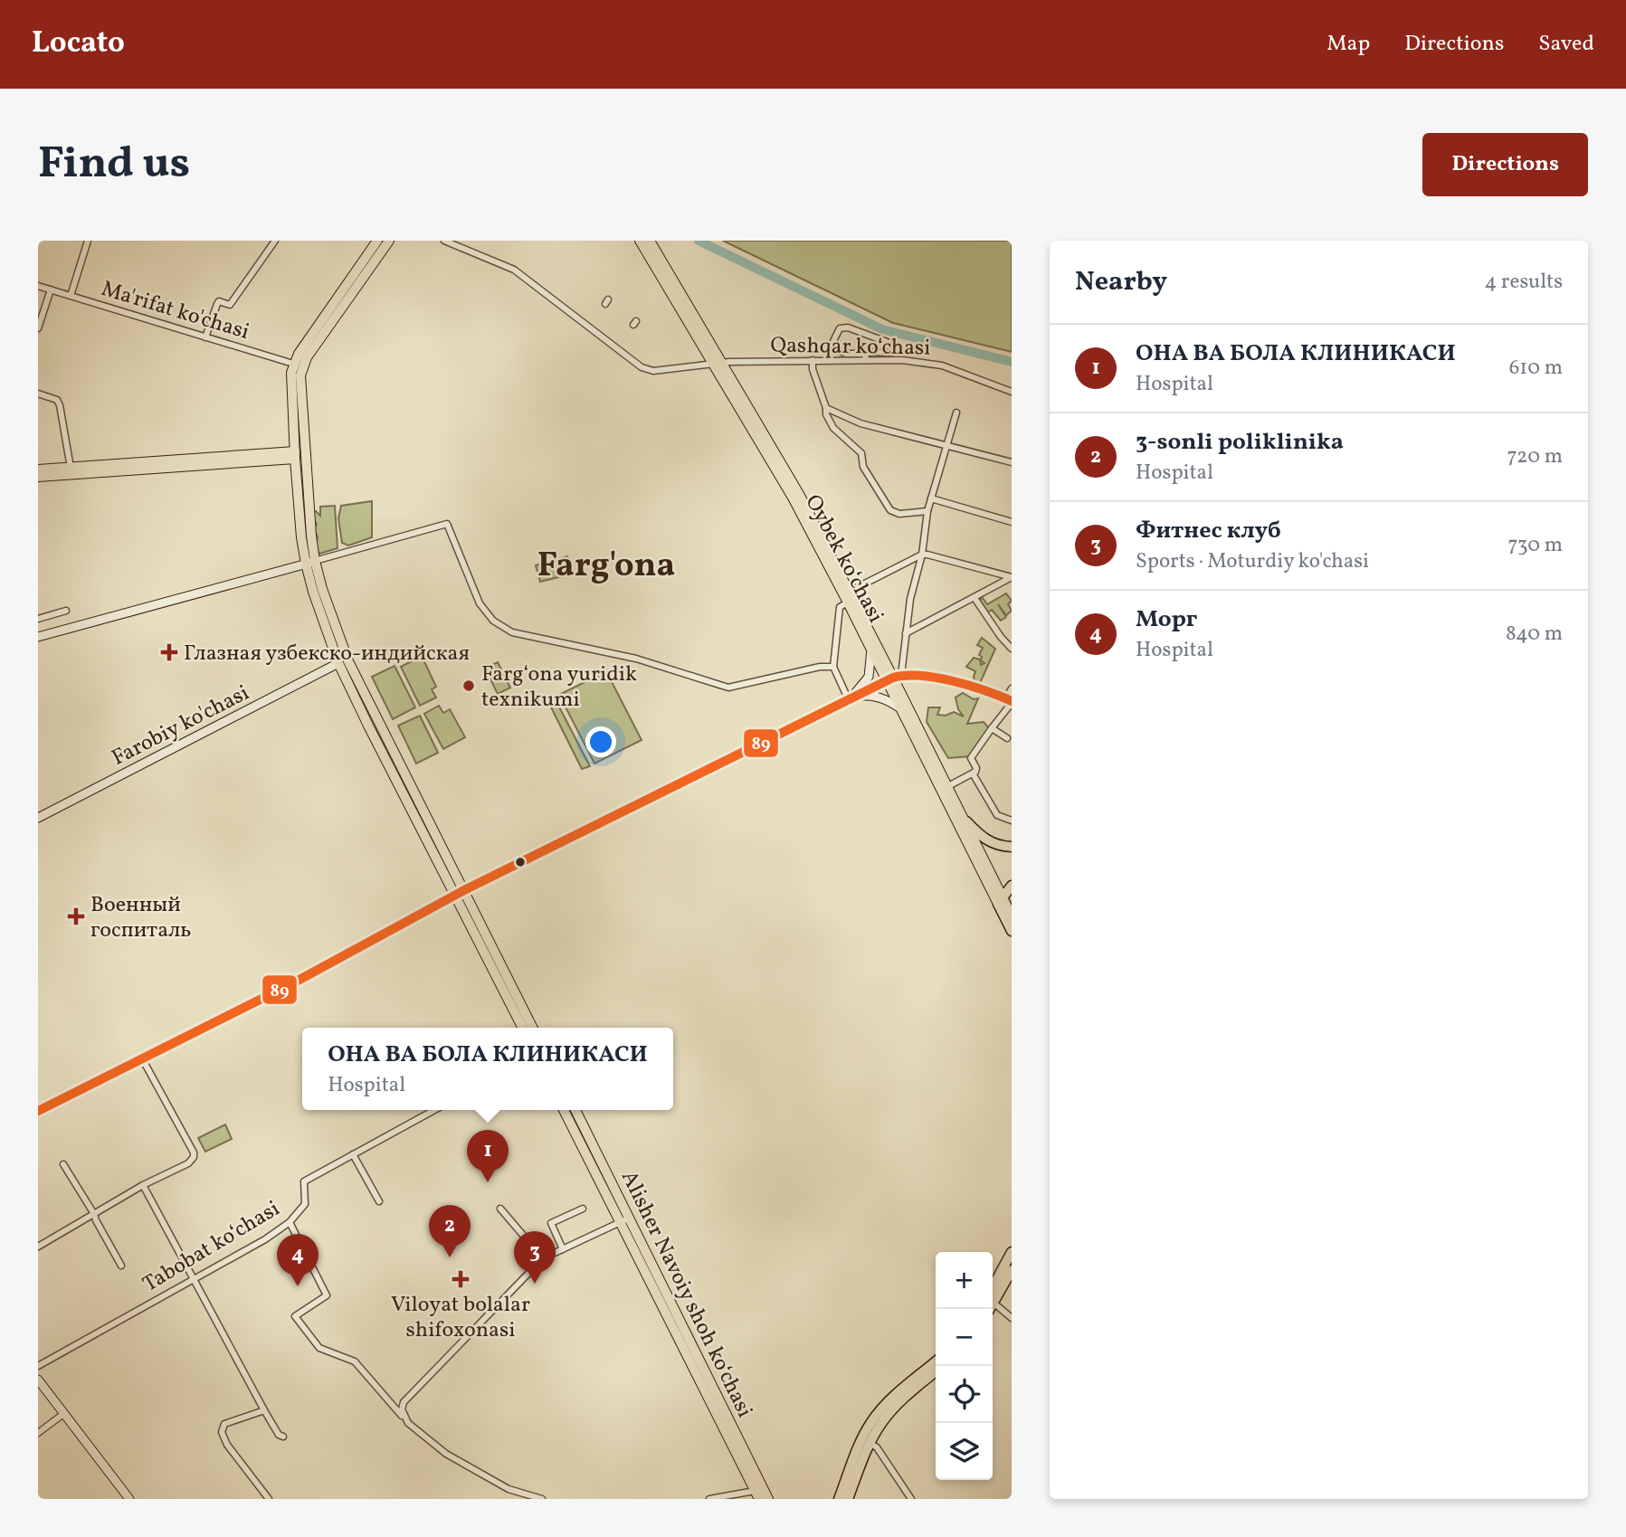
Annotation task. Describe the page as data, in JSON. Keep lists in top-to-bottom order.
{
  "streets": {
    "main road": ["Oybek ko‘chasi", "Farobiy ko'chasi", "Alisher Navoiy shoh koʻchasi"],
    "street": ["Ma'rifat ko'chasi", "Qashqar koʻchasi", "Tabobat koʻchasi"]
  },
  "crossings": [
    ["Qashqar koʻchasi", "Oybek ko‘chasi"]
  ],
  "districts": ["Farg'ona"],
  "places": {
    "health": ["Глазная узбекско-индийская", "Военный госпиталь", "Viloyat bolalar shifoxonasi"],
    "other": ["Farg‘ona yuridik texnikumi"]
  },
  "lines": ["transit line 89"],
  "page": {
    "header": "Locato",
    "nav": ["Map", "Directions", "Saved"],
    "buttons": "Directions",
    "title": "Find us",
    "heading": ["Nearby", "4 results"],
    "list": [
      {
        "mark": "1",
        "name": "ОНА ВА БОЛА КЛИНИКАСИ",
        "note": "Hospital",
        "value": "610 m"
      },
      {
        "mark": "2",
        "name": "3-sonli poliklinika",
        "note": "Hospital",
        "value": "720 m"
      },
      {
        "mark": "3",
        "name": "Фитнес клуб",
        "note": "Sports · Moturdiy ko'chasi",
        "value": "730 m"
      },
      {
        "mark": "4",
        "name": "Морг",
        "note": "Hospital",
        "value": "840 m"
      }
    ],
    "popup": ["ОНА ВА БОЛА КЛИНИКАСИ", "Hospital"],
    "pins": [
      "1",
      "2",
      "3",
      "4"
    ],
    "map_buttons": ["+", "−"]
  }
}
